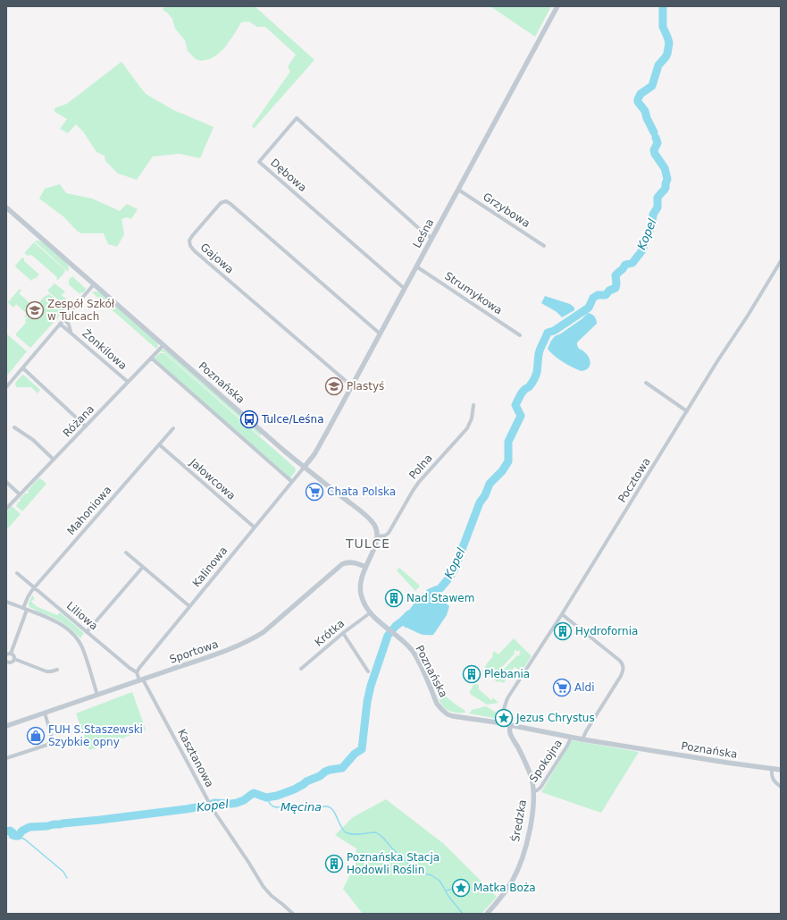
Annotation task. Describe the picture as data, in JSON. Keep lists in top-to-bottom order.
{
  "streets": {
    "street": [
      "Dębowa",
      "Grzybowa",
      "Leśna",
      "Gajowa",
      "Strumykowa",
      "Żonkilowa",
      "Poznańska",
      "Różana",
      "Polna",
      "Jałowcowa",
      "Pocztowa",
      "Mahoniowa",
      "Kalinowa",
      "Liliowa",
      "Krótka",
      "Sportowa",
      "Kasztanowa",
      "Spokojna",
      "Średzka"
    ]
  },
  "crossings": [
    ["Dębowa", "Leśna"],
    ["Grzybowa", "Leśna"],
    ["Leśna", "Gajowa"],
    ["Leśna", "Strumykowa"],
    ["Leśna", "Poznańska"],
    ["Leśna", "Kalinowa"],
    ["Żonkilowa", "Różana"],
    ["Poznańska", "Różana"],
    ["Poznańska", "Polna"],
    ["Poznańska", "Pocztowa"],
    ["Poznańska", "Kalinowa"],
    ["Poznańska", "Krótka"],
    ["Poznańska", "Sportowa"],
    ["Poznańska", "Spokojna"],
    ["Poznańska", "Średzka"],
    ["Jałowcowa", "Mahoniowa"],
    ["Jałowcowa", "Kalinowa"],
    ["Mahoniowa", "Liliowa"],
    ["Kalinowa", "Liliowa"],
    ["Sportowa", "Kasztanowa"],
    ["Spokojna", "Średzka"]
  ],
  "districts": ["TULCE"],
  "water": ["Kopel", "Męcina"],
  "places": {
    "school or university": ["Zespół Szkół w Tulcach", "Plastyś"],
    "bus stop": ["Tulce/Leśna"],
    "supermarket": ["Chata Polska", "Aldi"],
    "building": [
      "Nad Stawem",
      "Hydrofornia",
      "Plebania",
      "Poznańska Stacja Hodowli Roślin"
    ],
    "place": ["Jezus Chrystus", "Matka Boża"],
    "shop": ["FUH S.Staszewski Szybkie opny"]
  }
}
